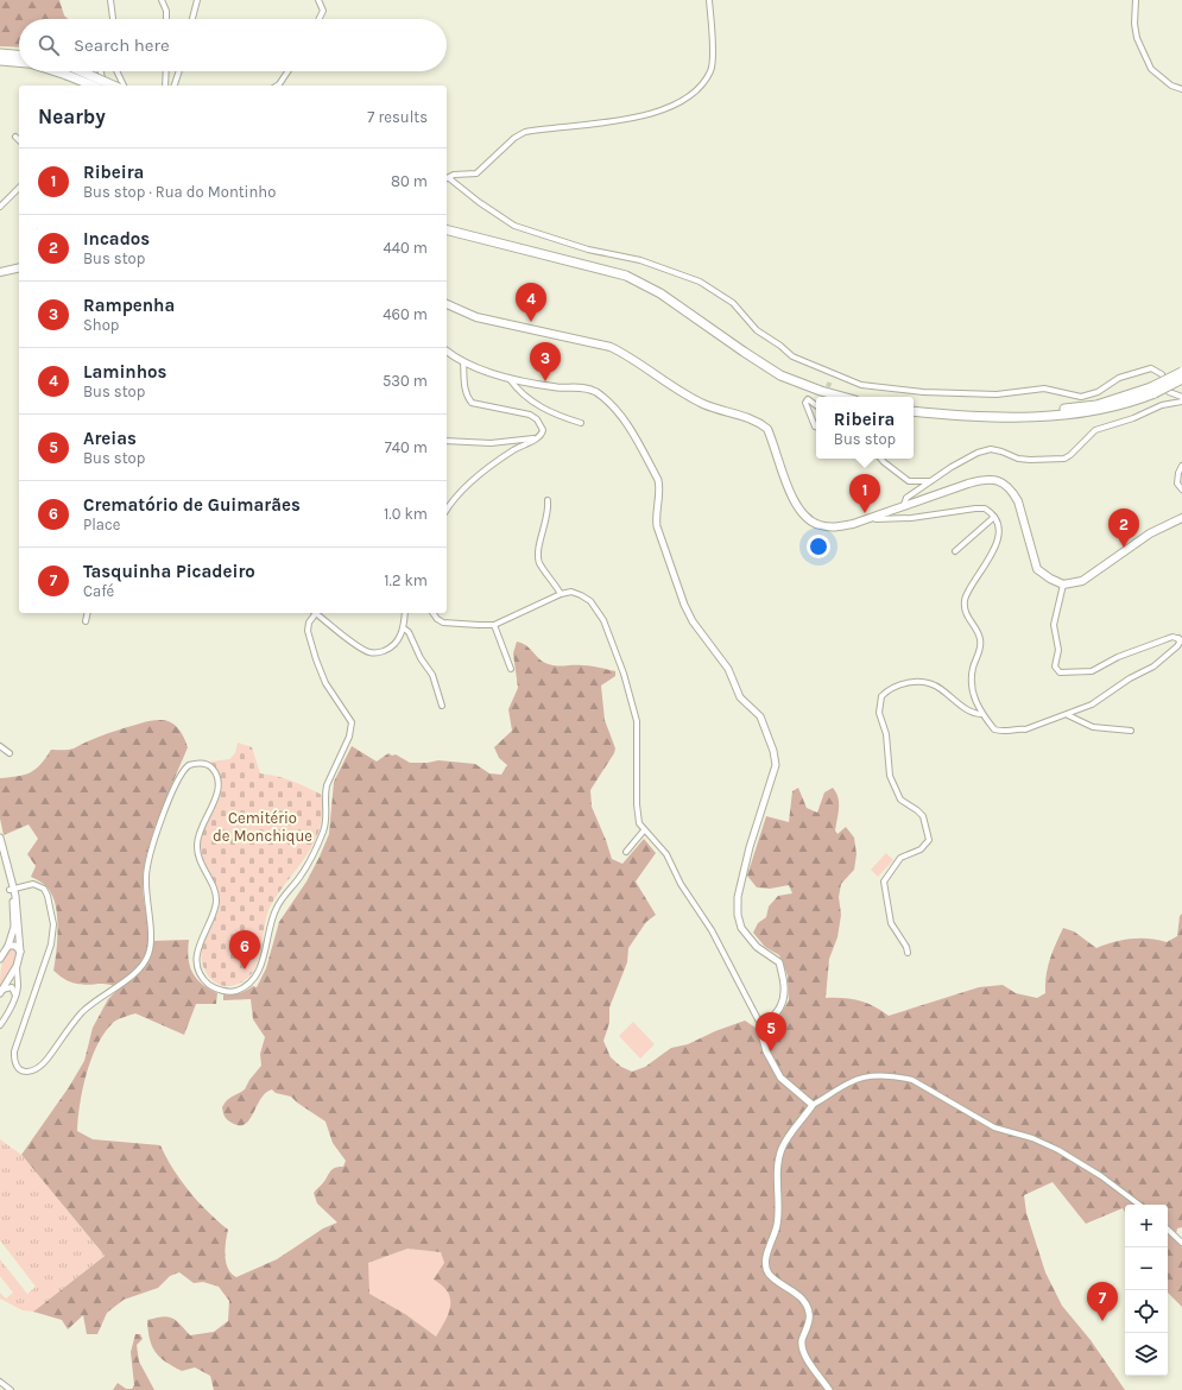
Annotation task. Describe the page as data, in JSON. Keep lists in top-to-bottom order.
{
  "parks": ["Cemitério de Monchique"],
  "page": {
    "search": "Search here",
    "heading": ["Nearby", "7 results"],
    "list": [
      {
        "mark": "1",
        "name": "Ribeira",
        "note": "Bus stop · Rua do Montinho",
        "value": "80 m"
      },
      {
        "mark": "2",
        "name": "Incados",
        "note": "Bus stop",
        "value": "440 m"
      },
      {
        "mark": "3",
        "name": "Rampenha",
        "note": "Shop",
        "value": "460 m"
      },
      {
        "mark": "4",
        "name": "Laminhos",
        "note": "Bus stop",
        "value": "530 m"
      },
      {
        "mark": "5",
        "name": "Areias",
        "note": "Bus stop",
        "value": "740 m"
      },
      {
        "mark": "6",
        "name": "Crematório de Guimarães",
        "note": "Place",
        "value": "1.0 km"
      },
      {
        "mark": "7",
        "name": "Tasquinha Picadeiro",
        "note": "Café",
        "value": "1.2 km"
      }
    ],
    "pins": [
      "4",
      "3",
      "1",
      "2",
      "6",
      "5",
      "7"
    ],
    "popup": ["Ribeira", "Bus stop"],
    "map_buttons": ["+", "−"]
  }
}
